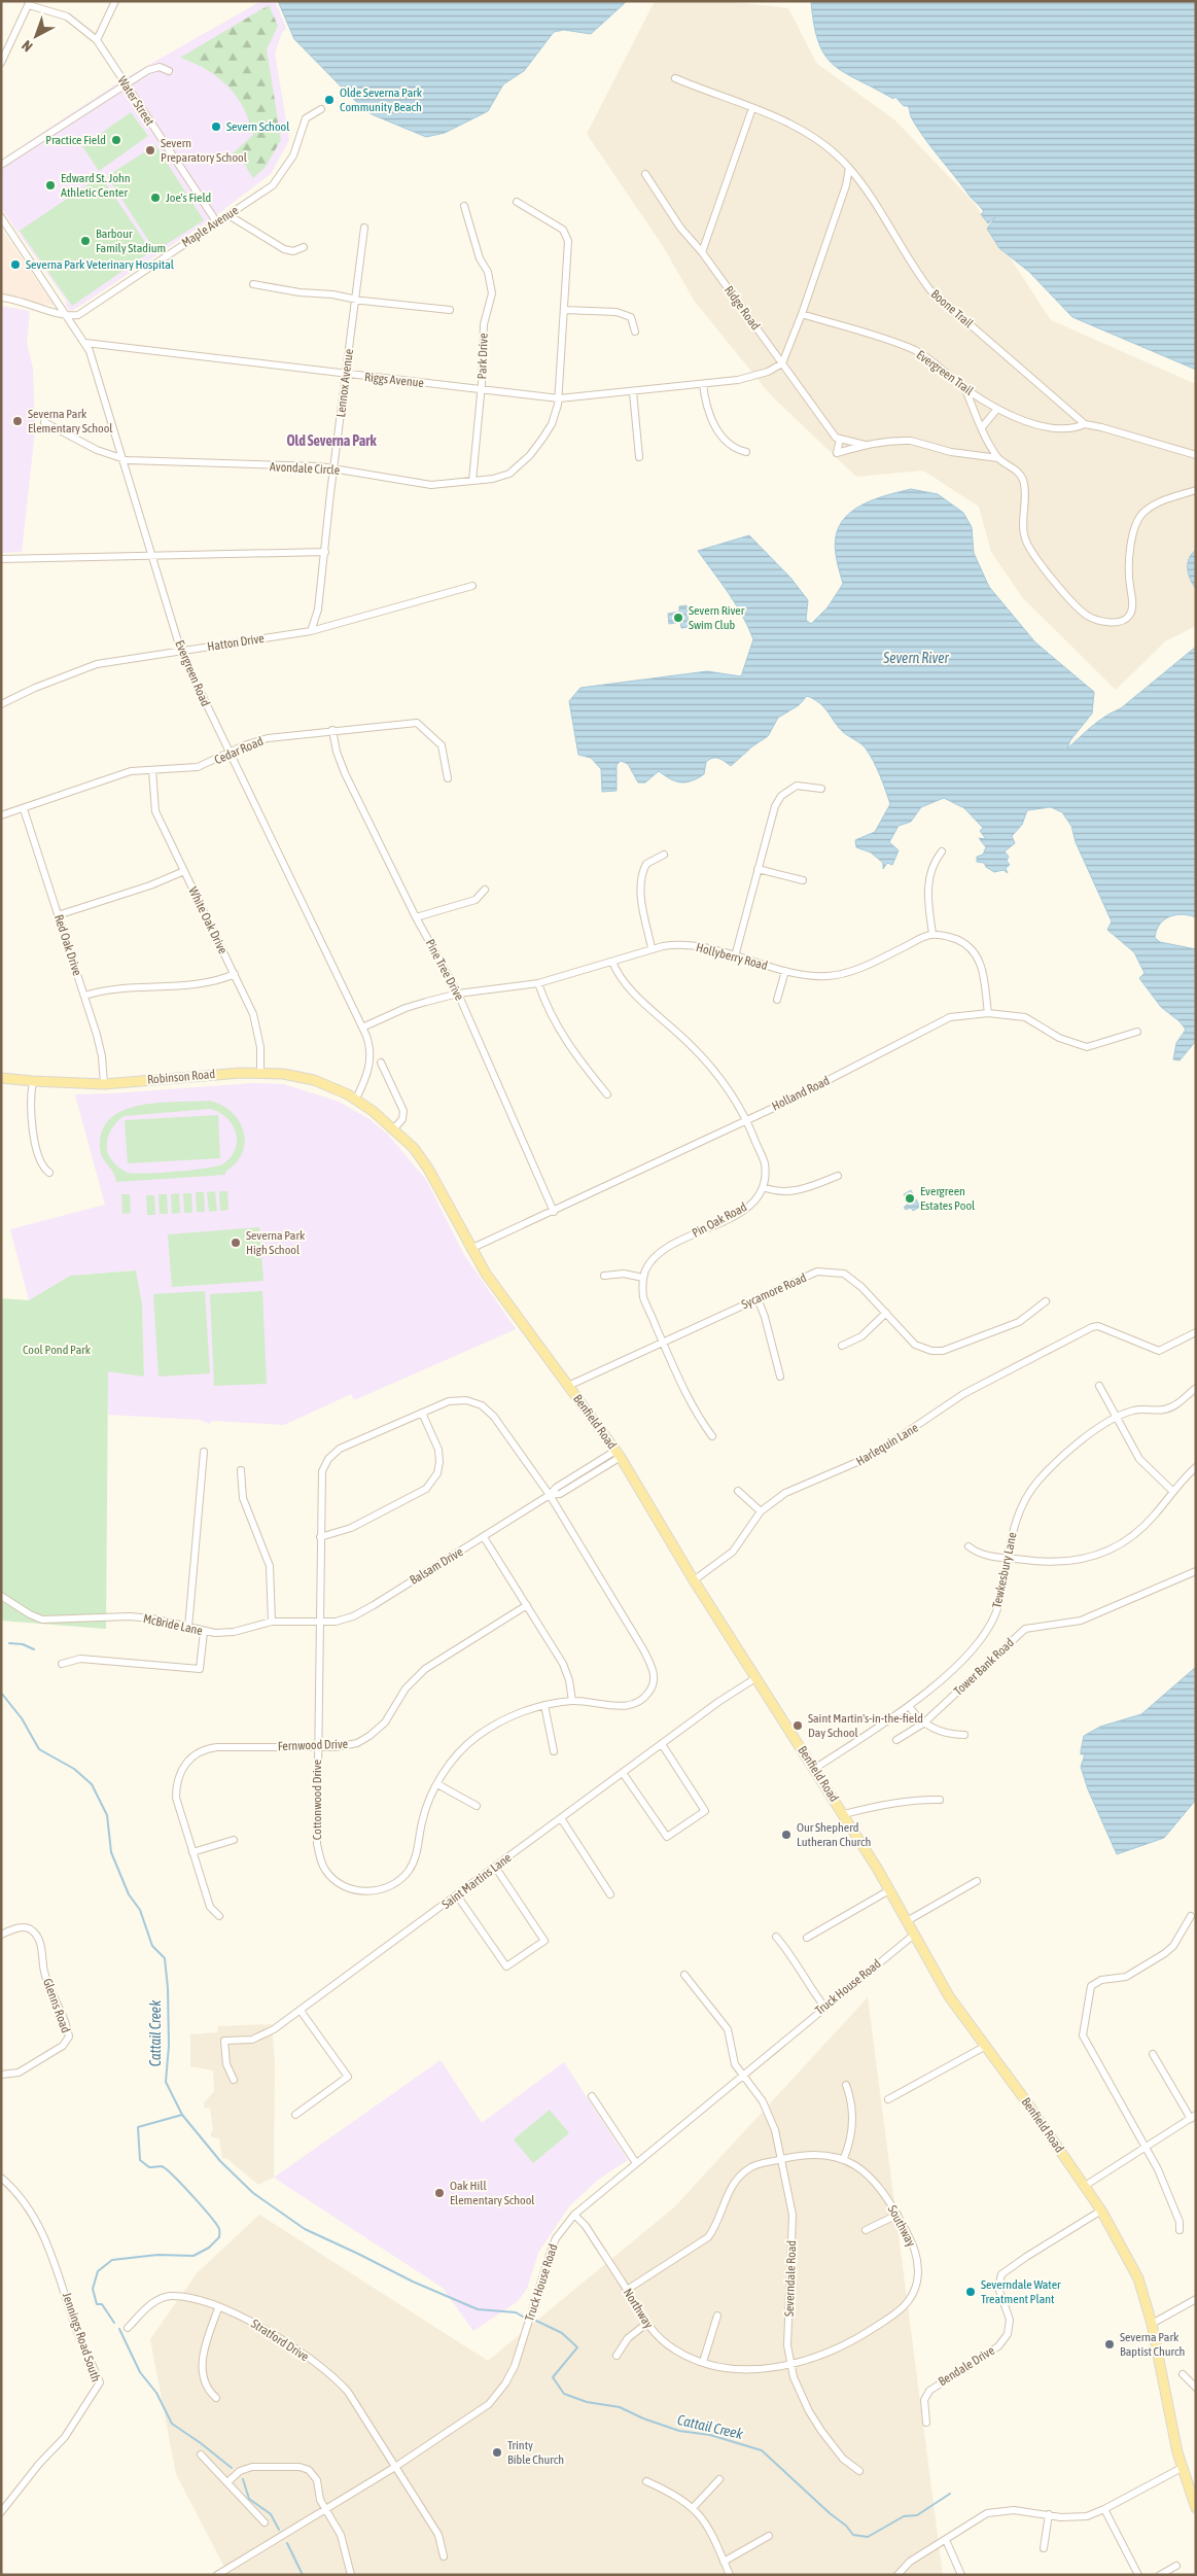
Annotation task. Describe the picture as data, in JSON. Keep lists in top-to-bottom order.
{
  "streets": {
    "main road": ["Robinson Road", "Benfield Road"],
    "street": [
      "Water Street",
      "Maple Avenue",
      "Ridge Road",
      "Boone Trail",
      "Park Drive",
      "Evergreen Trail",
      "Riggs Avenue",
      "Lennox Avenue",
      "Avondale Circle",
      "Hatton Drive",
      "Evergreen Road",
      "Cedar Road",
      "White Oak Drive",
      "Red Oak Drive",
      "Hollyberry Road",
      "Pine Tree Drive",
      "Holland Road",
      "Pin Oak Road",
      "Sycamore Road",
      "Harlequin Lane",
      "Balsam Drive",
      "Tewkesbury Lane",
      "McBride Lane",
      "Tower Bank Road",
      "Fernwood Drive",
      "Cottonwood Drive",
      "Saint Martins Lane",
      "Truck House Road",
      "Glenns Road",
      "Southway",
      "Severndale Road",
      "Northway",
      "Jennings Road South",
      "Stratford Drive",
      "Bendale Drive"
    ]
  },
  "crossings": [
    ["Water Street", "Maple Avenue"],
    ["Maple Avenue", "Evergreen Road"],
    ["Ridge Road", "Riggs Avenue"],
    ["Boone Trail", "Evergreen Trail"],
    ["Park Drive", "Riggs Avenue"],
    ["Park Drive", "Avondale Circle"],
    ["Riggs Avenue", "Lennox Avenue"],
    ["Riggs Avenue", "Avondale Circle"],
    ["Riggs Avenue", "Evergreen Road"],
    ["Lennox Avenue", "Avondale Circle"],
    ["Lennox Avenue", "Hatton Drive"],
    ["Avondale Circle", "Evergreen Road"],
    ["Hatton Drive", "Evergreen Road"],
    ["Evergreen Road", "Cedar Road"],
    ["Evergreen Road", "Hollyberry Road"],
    ["Evergreen Road", "Robinson Road"],
    ["Evergreen Road", "Benfield Road"],
    ["Cedar Road", "White Oak Drive"],
    ["Cedar Road", "Red Oak Drive"],
    ["Cedar Road", "Pine Tree Drive"],
    ["White Oak Drive", "Robinson Road"],
    ["Red Oak Drive", "Robinson Road"],
    ["Hollyberry Road", "Pine Tree Drive"],
    ["Pine Tree Drive", "Holland Road"],
    ["Robinson Road", "Benfield Road"],
    ["Holland Road", "Benfield Road"],
    ["Sycamore Road", "Benfield Road"],
    ["Benfield Road", "Harlequin Lane"],
    ["Benfield Road", "Balsam Drive"],
    ["Benfield Road", "Tewkesbury Lane"],
    ["Benfield Road", "Saint Martins Lane"],
    ["Benfield Road", "Truck House Road"],
    ["Benfield Road", "Bendale Drive"],
    ["Balsam Drive", "McBride Lane"],
    ["Balsam Drive", "Cottonwood Drive"],
    ["McBride Lane", "Cottonwood Drive"],
    ["Fernwood Drive", "Cottonwood Drive"],
    ["Truck House Road", "Severndale Road"],
    ["Truck House Road", "Northway"],
    ["Truck House Road", "Stratford Drive"],
    ["Southway", "Severndale Road"],
    ["Southway", "Northway"],
    ["Severndale Road", "Northway"]
  ],
  "districts": ["Old Severna Park"],
  "water": ["Severn River", "Cattail Creek"],
  "parks": ["Cool Pond Park"],
  "places": [
    "Olde Severna Park Community Beach",
    "Severn School",
    "Practice Field",
    "Severn Preparatory School",
    "Edward St. John Athletic Center",
    "Joe's Field",
    "Barbour Family Stadium",
    "Severna Park Veterinary Hospital",
    "Severna Park Elementary School",
    "Severn River Swim Club",
    "Evergreen Estates Pool",
    "Severna Park High School",
    "Saint Martin's-in-the-field Day School",
    "Our Shepherd Lutheran Church",
    "Oak Hill Elementary School",
    "Severndale Water Treatment Plant",
    "Severna Park Baptist Church",
    "Trinty Bible Church"
  ],
  "north": "bottom left"
}
